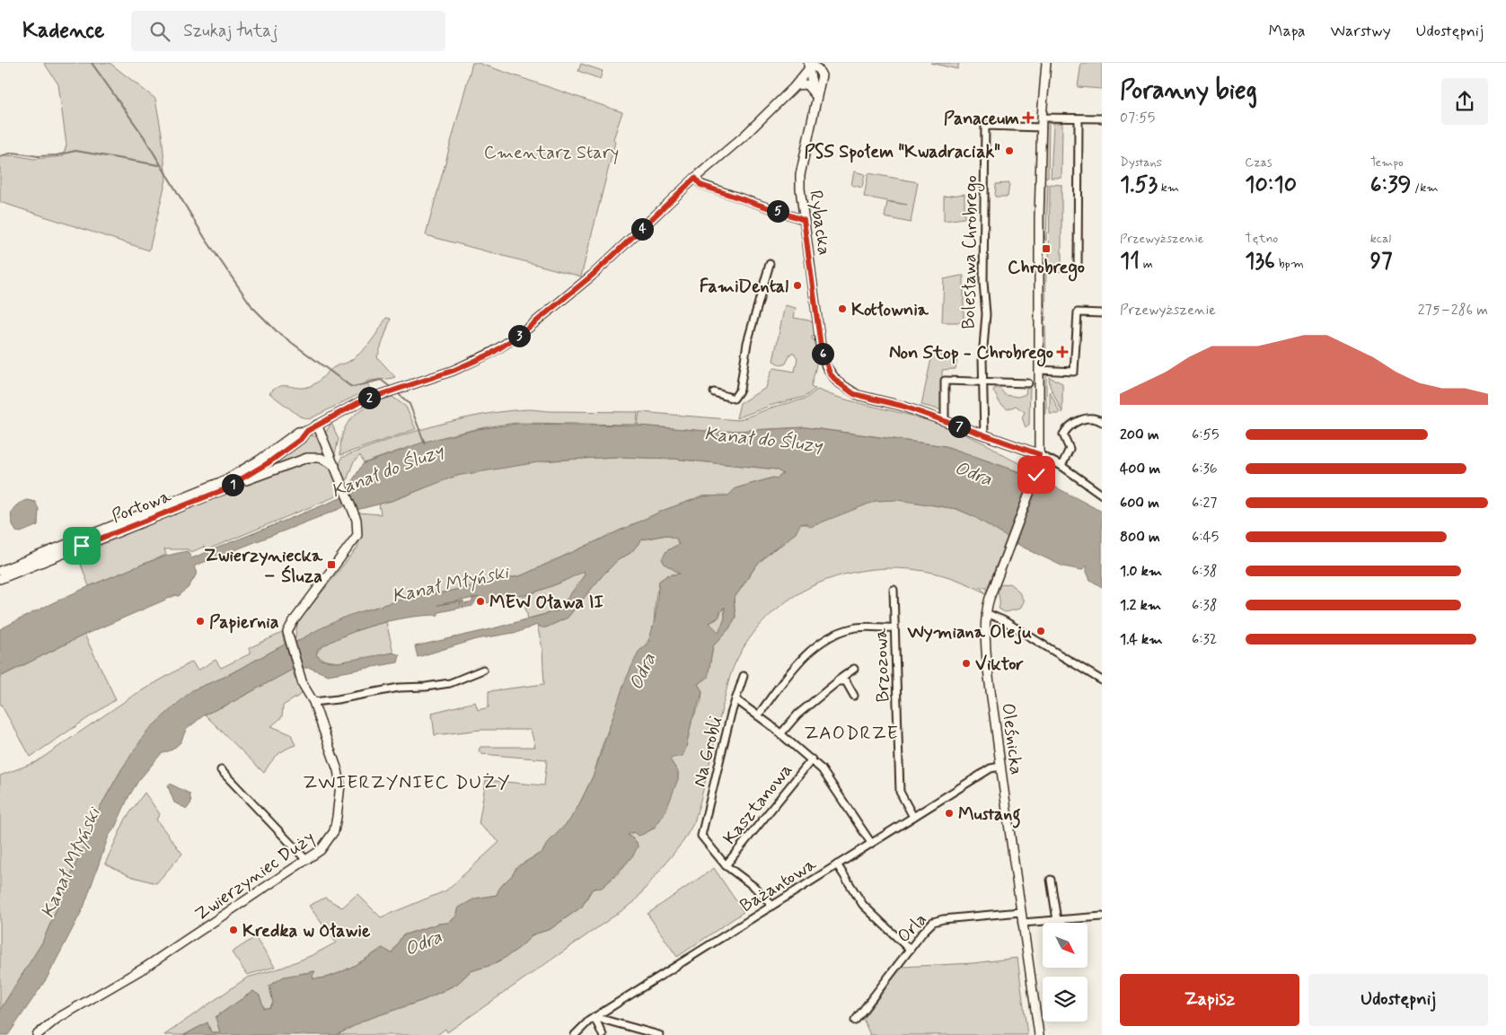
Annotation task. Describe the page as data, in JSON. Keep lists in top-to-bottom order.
{
  "streets": {
    "street": [
      "Rybacka",
      "Bolesława Chrobrego",
      "Portowa",
      "Brzozowa",
      "Oleśnicka",
      "Na Grobli",
      "Kasztanowa",
      "Zwierzyniec Duży",
      "Bażantowa",
      "Orla"
    ]
  },
  "crossings": [
    ["Rybacka", "Bolesława Chrobrego"],
    ["Rybacka", "Oleśnicka"],
    ["Portowa", "Zwierzyniec Duży"],
    ["Brzozowa", "Bażantowa"],
    ["Oleśnicka", "Bażantowa"],
    ["Oleśnicka", "Orla"],
    ["Na Grobli", "Kasztanowa"],
    ["Kasztanowa", "Bażantowa"]
  ],
  "districts": ["ZAODRZE", "ZWIERZYNIEC DUŻY"],
  "water": ["Kanał do Śluzy", "Odra", "Kanał Młyński"],
  "parks": ["Cmentarz Stary"],
  "places": {
    "health": ["Panaceum", "Non Stop - Chrobrego"],
    "other": [
      "PSS Społem \"Kwadraciak\"",
      "FamiDental",
      "Kotłownia",
      "MEW Oława II",
      "Papiernia",
      "Wymiana Oleju",
      "Viktor",
      "Mustang",
      "Kredka w Oławie"
    ],
    "transit": ["Chrobrego", "Zwierzyniecka – Śluza"]
  },
  "north": "bottom right",
  "page": {
    "header": "Kadence",
    "search": "Szukaj tutaj",
    "nav": ["Mapa", "Warstwy", "Udostępnij"],
    "heading": ["Poranny bieg", "07:55"],
    "stats": [
      ["Dystans", "1.53 km"],
      ["Czas", "10:10"],
      ["Tempo", "6:39 /km"],
      ["Przewyższenie", "11 m"],
      ["Tętno", "136 bpm"],
      ["kcal", "97"]
    ],
    "pins": [
      "5",
      "4",
      "3",
      "6",
      "2",
      "7",
      "1"
    ],
    "chart": ["Przewyższenie", "275–286 m"],
    "list": [
      {
        "name": "200 m",
        "note": "6:55"
      },
      {
        "name": "400 m",
        "note": "6:36"
      },
      {
        "name": "600 m",
        "note": "6:27"
      },
      {
        "name": "800 m",
        "note": "6:45"
      },
      {
        "name": "1.0 km",
        "note": "6:38"
      },
      {
        "name": "1.2 km",
        "note": "6:38"
      },
      {
        "name": "1.4 km",
        "note": "6:32"
      }
    ],
    "buttons": ["Zapisz", "Udostępnij"]
  }
}
